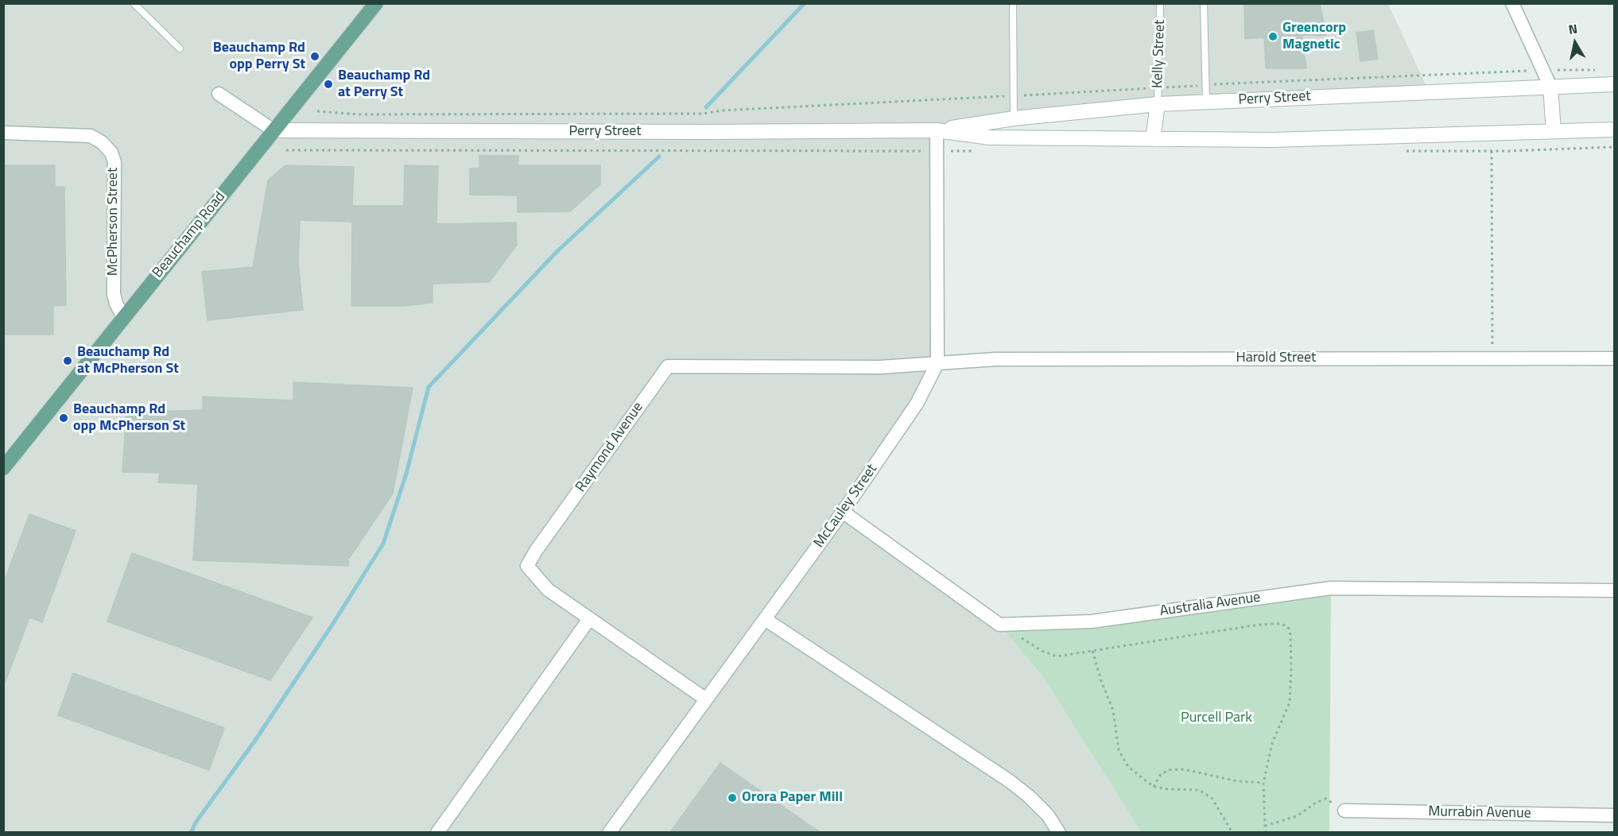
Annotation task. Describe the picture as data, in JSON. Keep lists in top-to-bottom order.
{
  "streets": {
    "main road": ["Beauchamp Road"],
    "street": [
      "Perry Street",
      "McPherson Street",
      "Harold Street",
      "Raymond Avenue",
      "McCauley Street",
      "Australia Avenue",
      "Murrabin Avenue"
    ],
    "lane": ["Kelly Street"]
  },
  "crossings": [
    ["Kelly Street", "Perry Street"],
    ["Perry Street", "Beauchamp Road"],
    ["Perry Street", "McCauley Street"],
    ["McPherson Street", "Beauchamp Road"],
    ["Harold Street", "Raymond Avenue"],
    ["Harold Street", "McCauley Street"],
    ["Raymond Avenue", "McCauley Street"],
    ["McCauley Street", "Australia Avenue"]
  ],
  "parks": ["Purcell Park"],
  "places": [
    "Greencorp Magnetic",
    "Beauchamp Rd opp Perry St",
    "Beauchamp Rd at Perry St",
    "Beauchamp Rd at McPherson St",
    "Beauchamp Rd opp McPherson St",
    "Orora Paper Mill"
  ],
  "north": "top"
}
